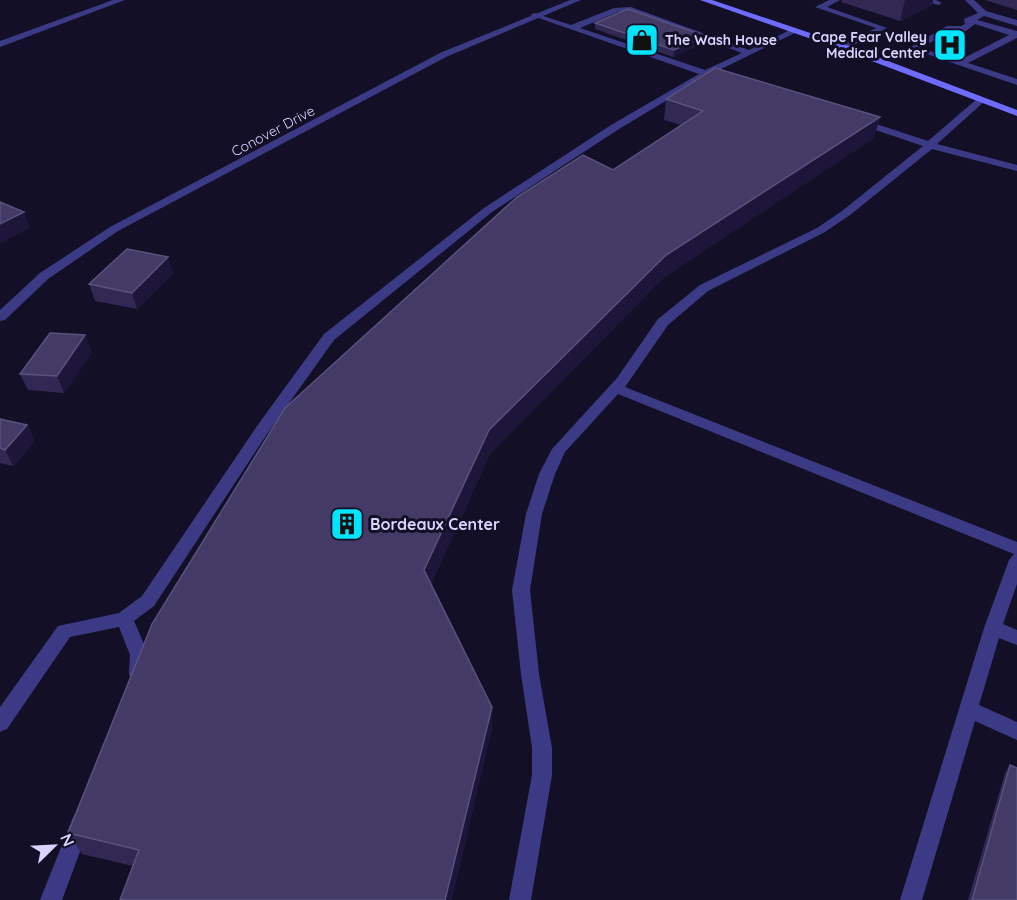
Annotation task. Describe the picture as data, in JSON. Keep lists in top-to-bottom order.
{
  "streets": {
    "street": ["Conover Drive"]
  },
  "places": {
    "shop": ["The Wash House"],
    "hospital": ["Cape Fear Valley Medical Center"],
    "building": ["Bordeaux Center"]
  },
  "north": "top right"
}
